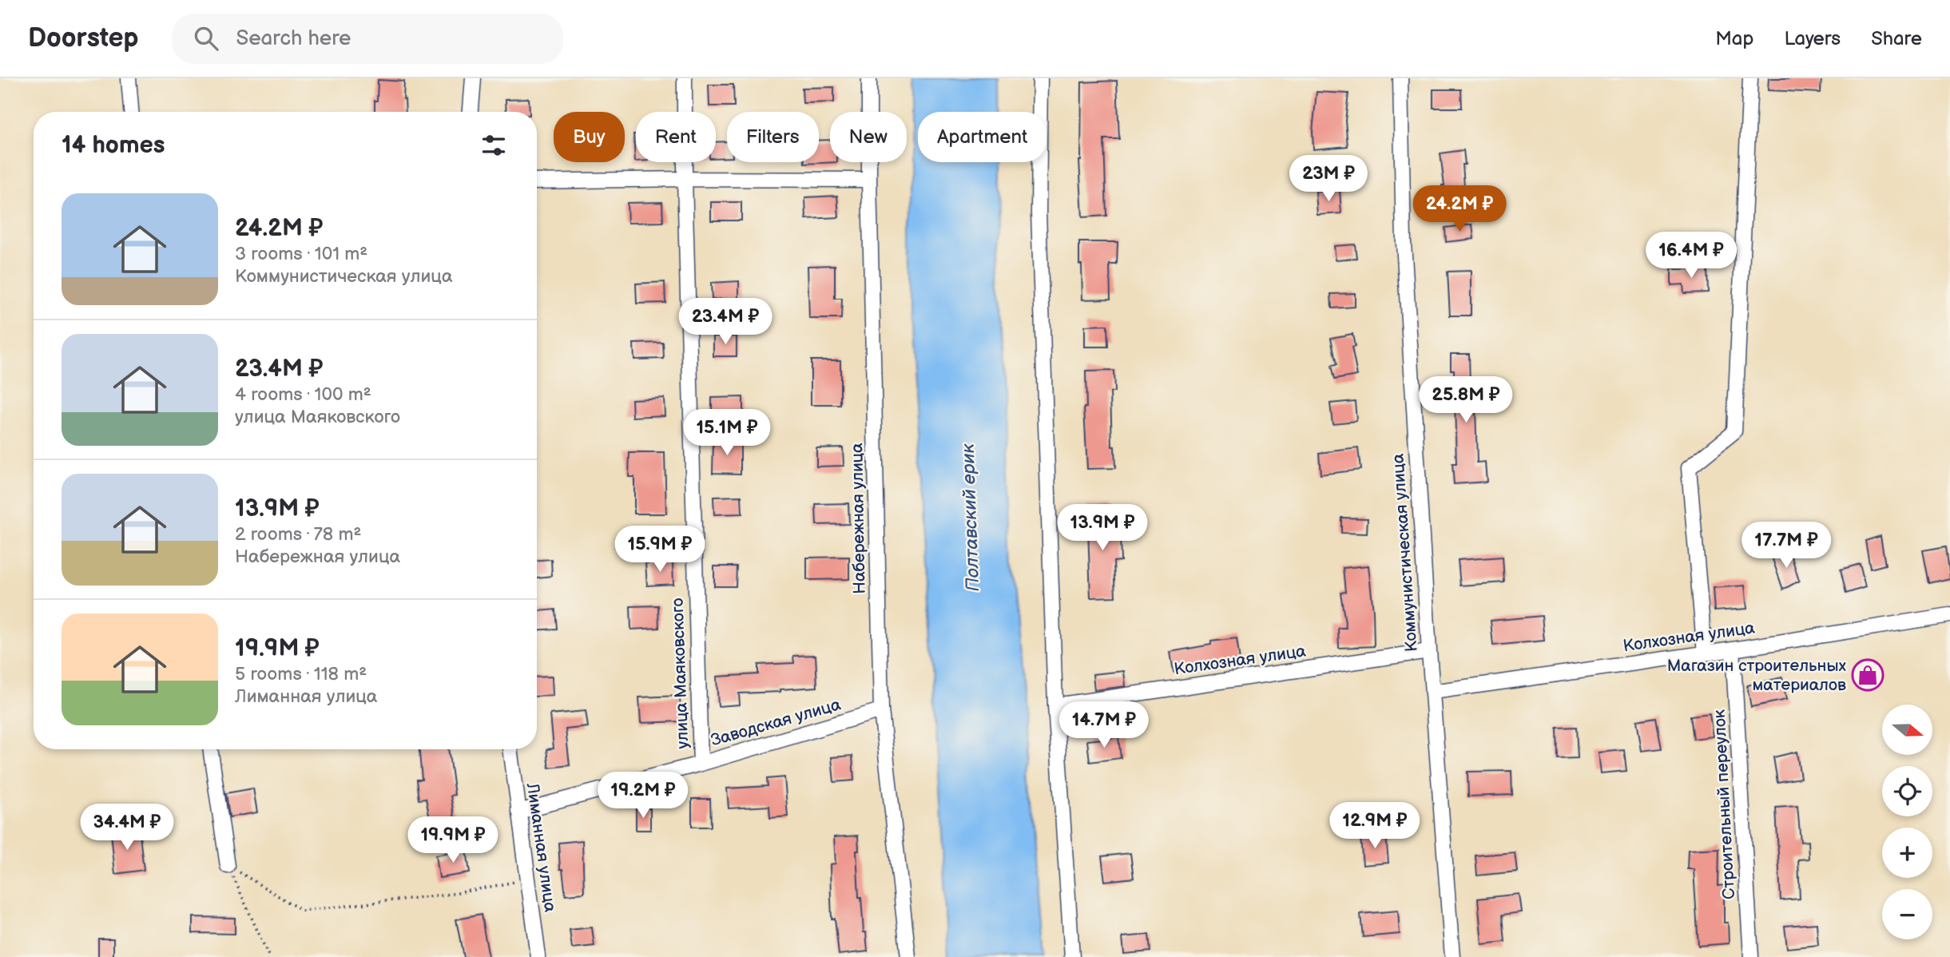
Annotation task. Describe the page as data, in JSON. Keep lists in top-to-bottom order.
{
  "streets": {
    "street": [
      "Набережная улица",
      "Коммунистическая улица",
      "Колхозная улица",
      "улица Маяковского",
      "Заводская улица",
      "Строительный переулок",
      "Лиманная улица"
    ]
  },
  "crossings": [
    ["Набережная улица", "Заводская улица"],
    ["Коммунистическая улица", "Колхозная улица"],
    ["Колхозная улица", "Строительный переулок"],
    ["улица Маяковского", "Заводская улица"],
    ["Заводская улица", "Лиманная улица"]
  ],
  "water": ["Полтавский ерик"],
  "places": {
    "shop": ["Магазин строительных материалов"]
  },
  "north": "right",
  "page": {
    "header": "Doorstep",
    "search": "Search here",
    "nav": ["Map", "Layers", "Share"],
    "chip": [
      "Buy",
      "Rent",
      "Filters",
      "New",
      "Apartment"
    ],
    "heading": "14 homes",
    "price": [
      "23M ₽",
      "24.2M ₽",
      "16.4M ₽",
      "23.4M ₽",
      "25.8M ₽",
      "15.1M ₽",
      "13.9M ₽",
      "17.7M ₽",
      "15.9M ₽",
      "14.7M ₽",
      "19.2M ₽",
      "12.9M ₽",
      "34.4M ₽",
      "19.9M ₽"
    ],
    "list": [
      {
        "name": "24.2M ₽",
        "note": "3 rooms · 101 m² · Коммунистическая улица"
      },
      {
        "name": "23.4M ₽",
        "note": "4 rooms · 100 m² · улица Маяковского"
      },
      {
        "name": "13.9M ₽",
        "note": "2 rooms · 78 m² · Набережная улица"
      },
      {
        "name": "19.9M ₽",
        "note": "5 rooms · 118 m² · Лиманная улица"
      }
    ],
    "map_buttons": ["+", "−"]
  }
}
